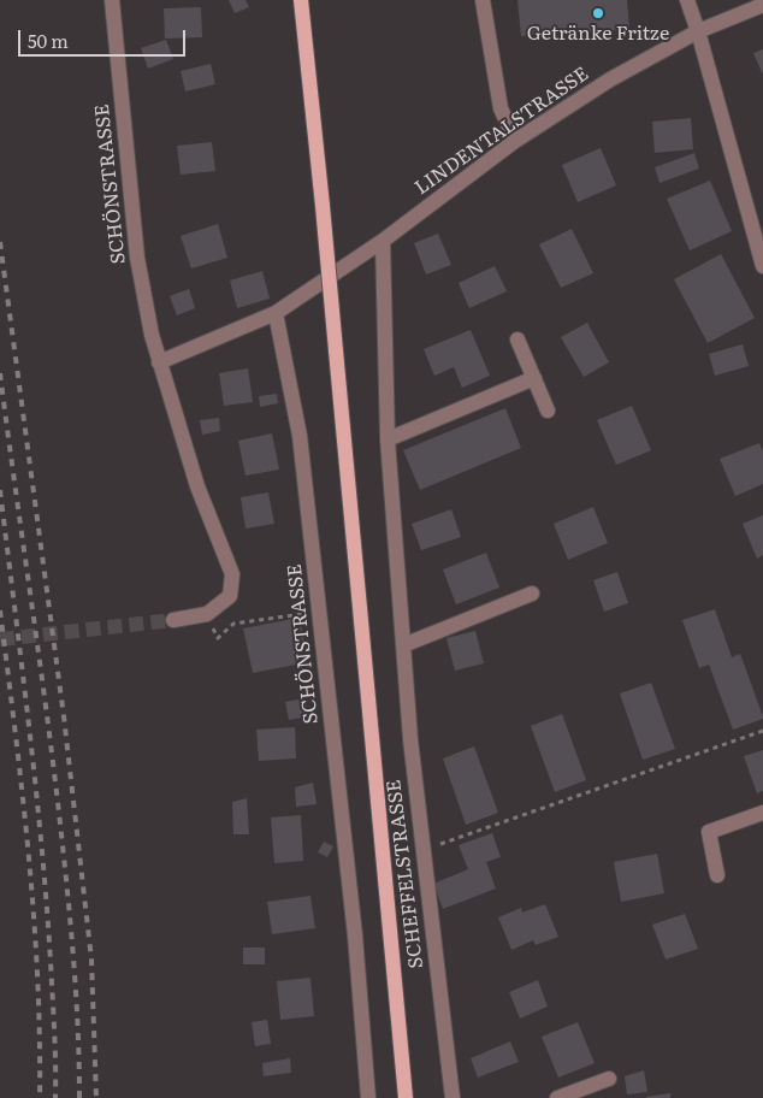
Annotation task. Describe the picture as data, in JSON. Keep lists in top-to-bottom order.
{
  "streets": {
    "street": ["LINDENTALSTRASSE", "SCHÖNSTRASSE", "SCHEFFELSTRASSE"]
  },
  "crossings": [
    ["LINDENTALSTRASSE", "SCHÖNSTRASSE"],
    ["LINDENTALSTRASSE", "SCHEFFELSTRASSE"]
  ],
  "places": ["Getränke Fritze"],
  "scale_bar": "50 m"
}
